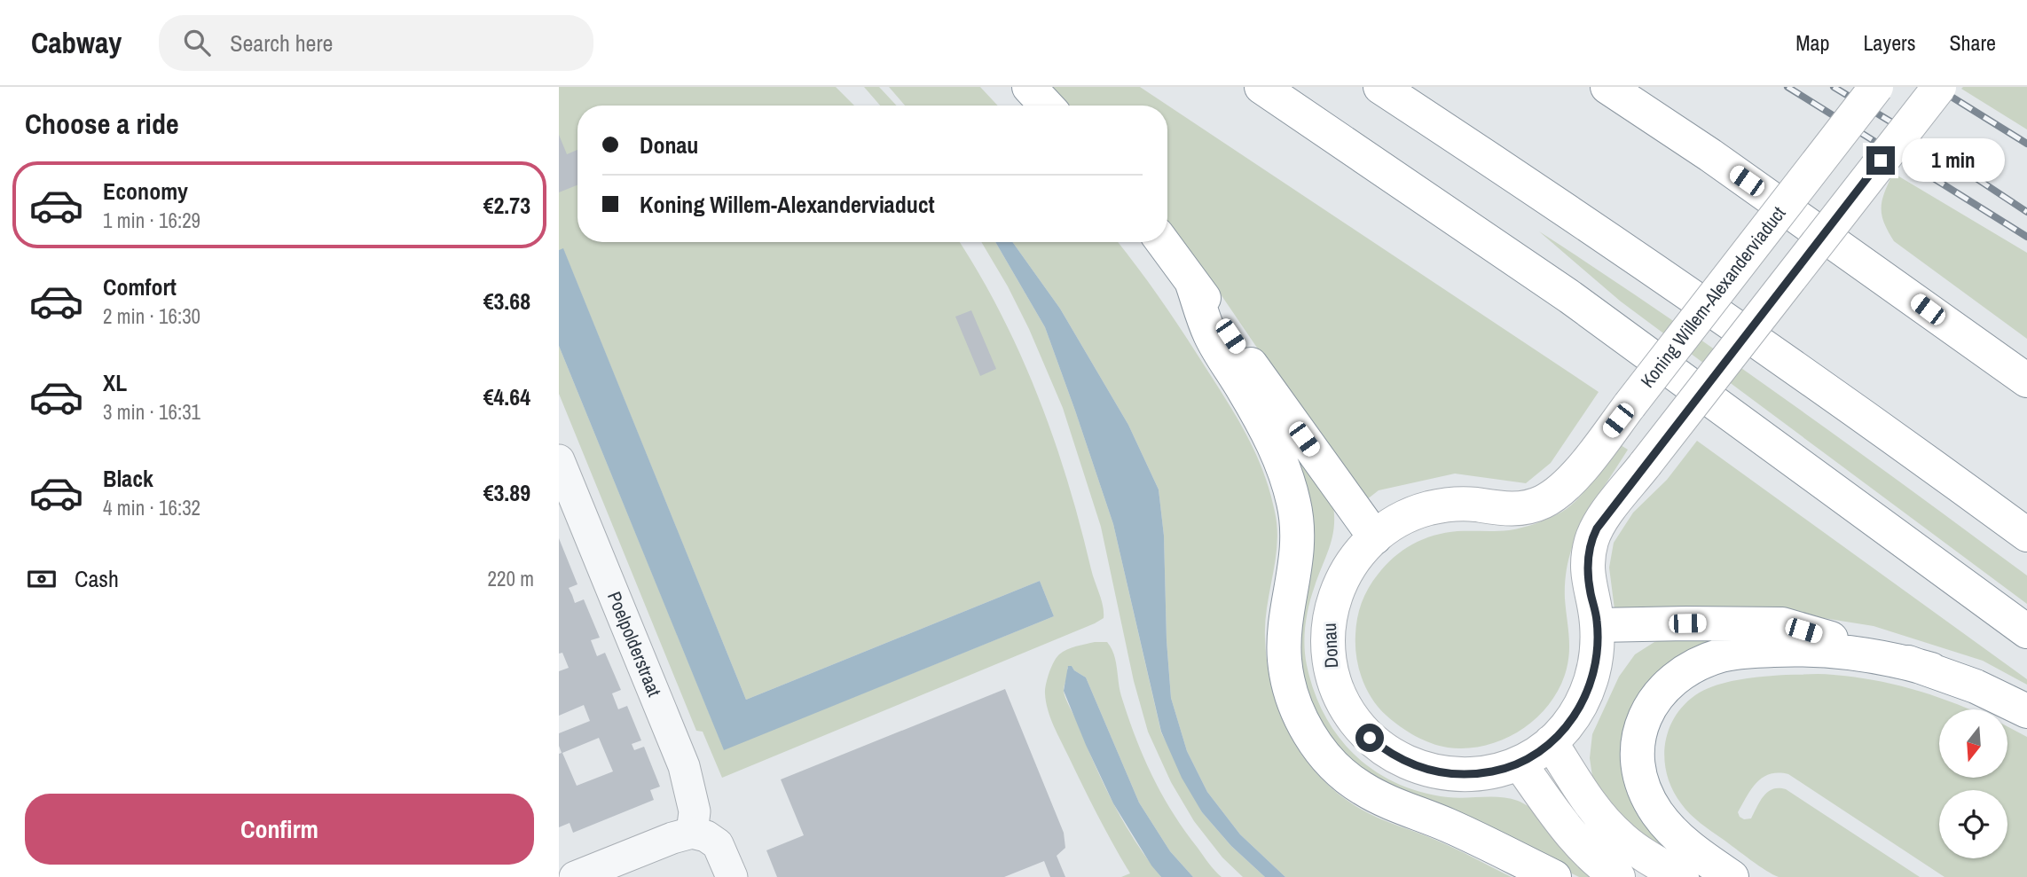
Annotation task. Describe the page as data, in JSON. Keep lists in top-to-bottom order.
{
  "streets": {
    "main road": ["Koning Willem-Alexanderviaduct", "Donau"],
    "street": ["Poelpolderstraat"]
  },
  "crossings": [
    ["Koning Willem-Alexanderviaduct", "Donau"]
  ],
  "north": "bottom",
  "page": {
    "header": "Cabway",
    "search": "Search here",
    "nav": ["Map", "Layers", "Share"],
    "heading": "Choose a ride",
    "banner": ["Donau", "Koning Willem-Alexanderviaduct"],
    "bubble": "1 min",
    "list": [
      {
        "name": "Economy",
        "note": "1 min · 16:29",
        "value": "€2.73"
      },
      {
        "name": "Comfort",
        "note": "2 min · 16:30",
        "value": "€3.68"
      },
      {
        "name": "XL",
        "note": "3 min · 16:31",
        "value": "€4.64"
      },
      {
        "name": "Black",
        "note": "4 min · 16:32",
        "value": "€3.89"
      }
    ],
    "pay": ["Cash", "220 m"],
    "buttons": "Confirm"
  }
}
